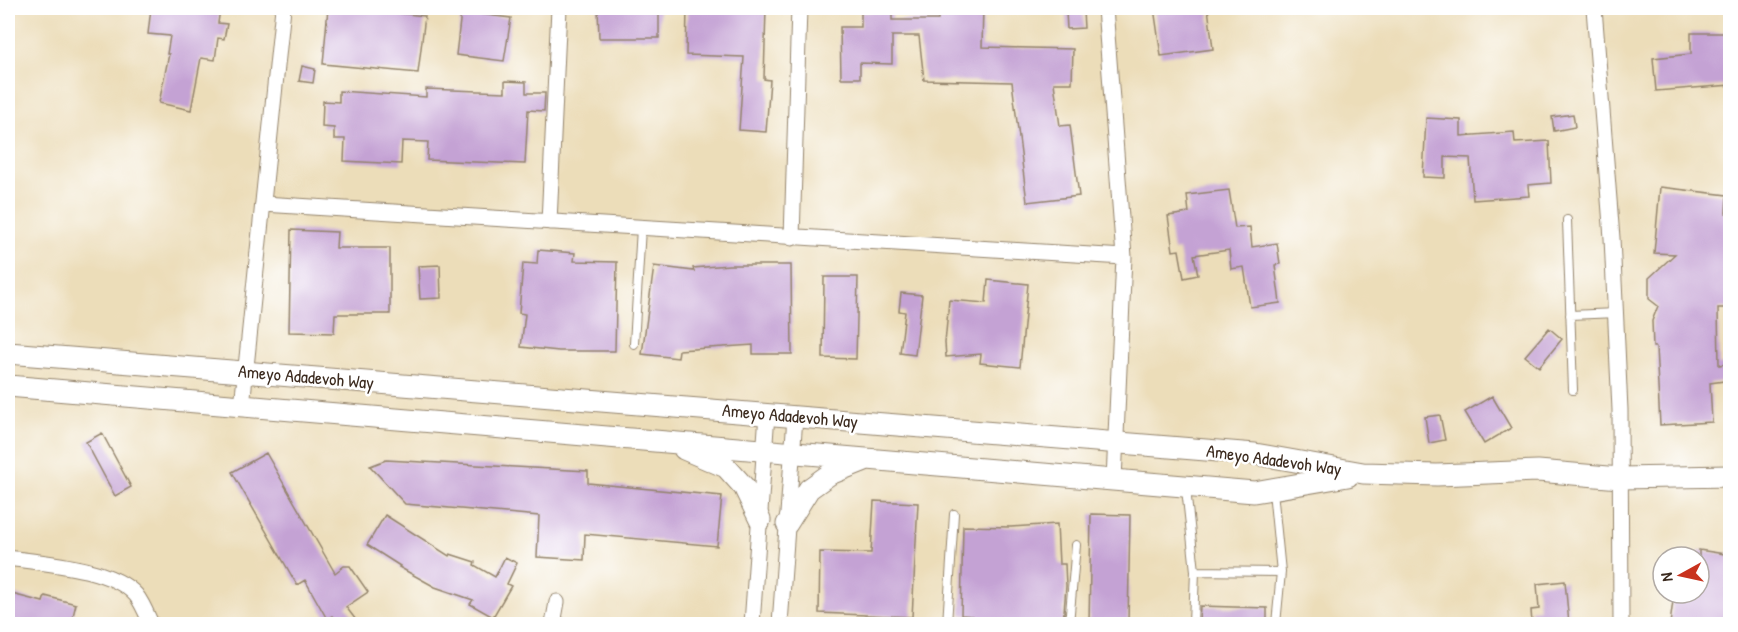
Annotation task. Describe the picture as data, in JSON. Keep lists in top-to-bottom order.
{
  "streets": {
    "street": ["Ameyo Adadevoh Way"]
  },
  "north": "left"
}
